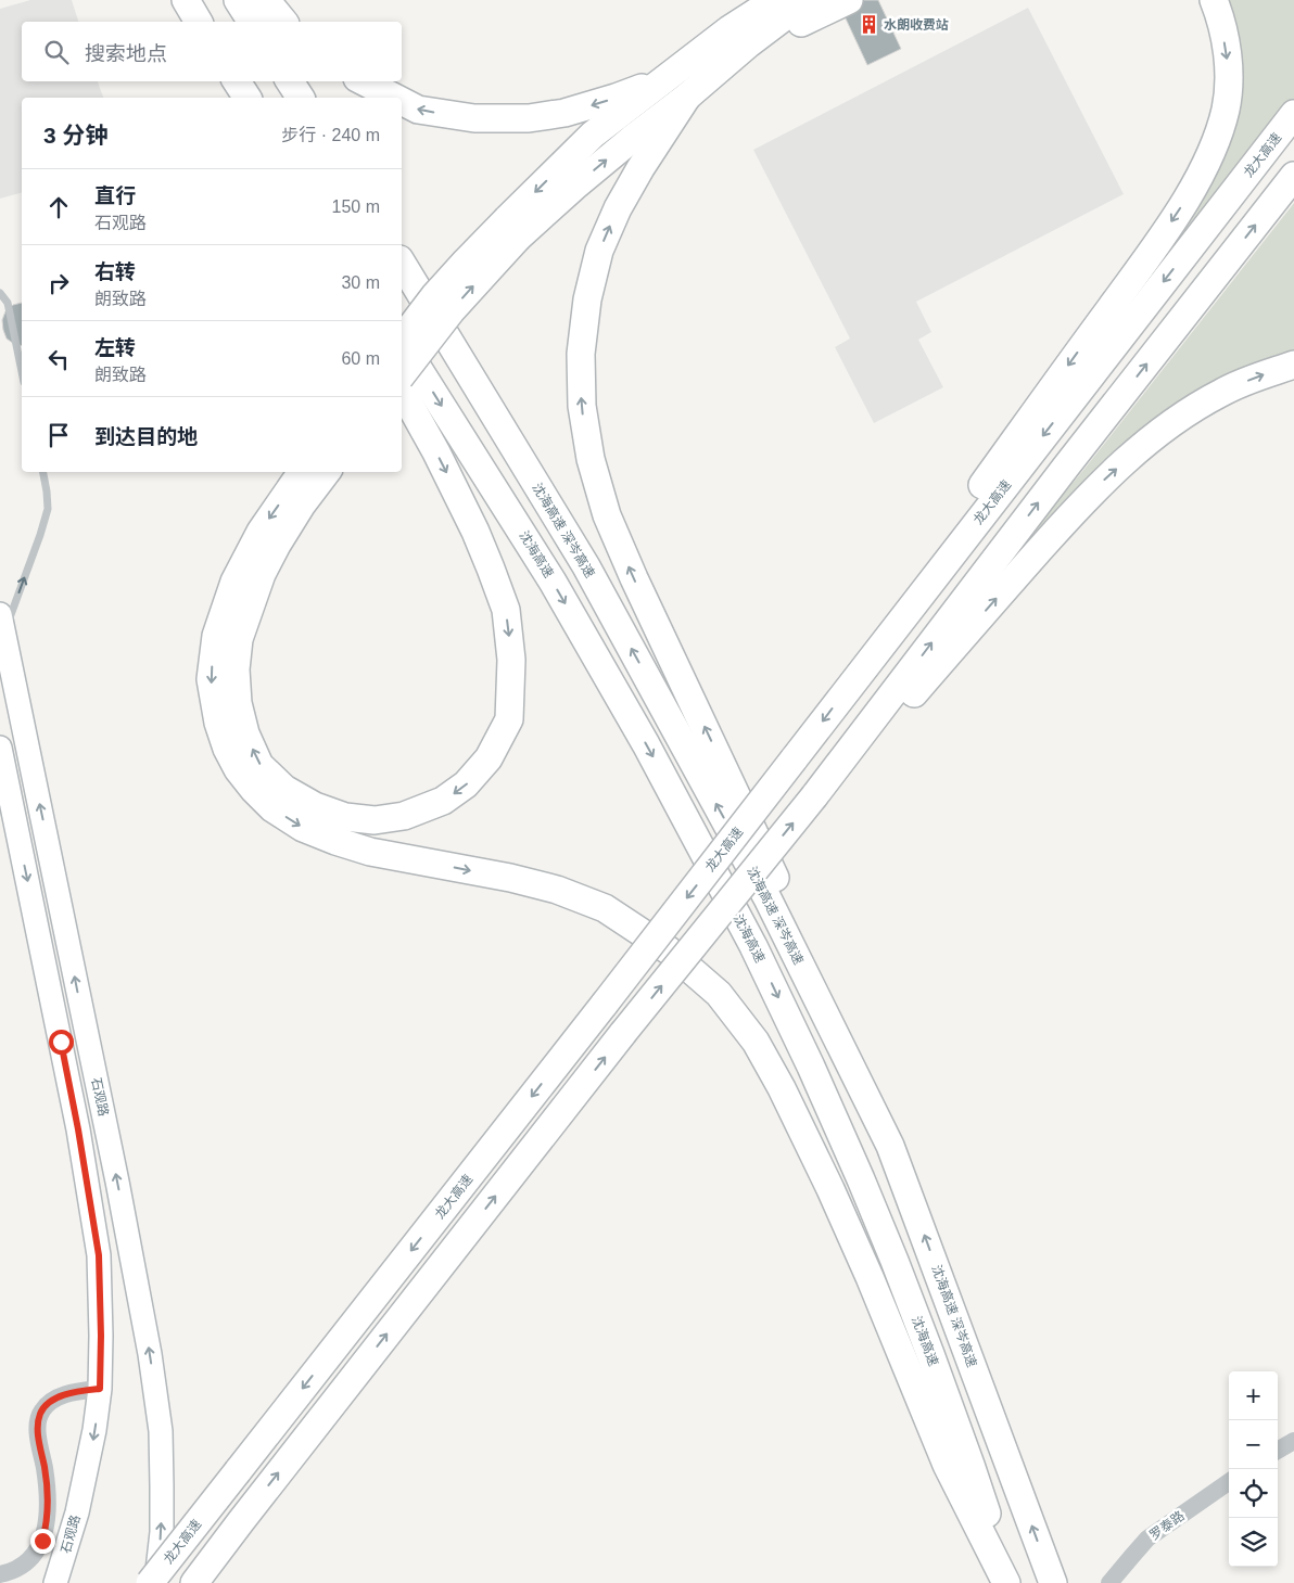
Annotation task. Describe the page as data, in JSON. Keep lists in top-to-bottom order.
{
  "streets": {
    "highway": ["龙大高速", "沈海高速 深岑高速", "沈海高速"],
    "main road": ["石观路"],
    "street": ["罗泰路"]
  },
  "places": {
    "building": ["水朗收费站"]
  },
  "page": {
    "search": "搜索地点",
    "heading": ["3 分钟", "步行 · 240 m"],
    "list": [
      ["直行", "石观路", "150 m"],
      ["右转", "朗致路", "30 m"],
      ["左转", "朗致路", "60 m"],
      "到达目的地"
    ],
    "map_buttons": ["+", "−"]
  }
}
